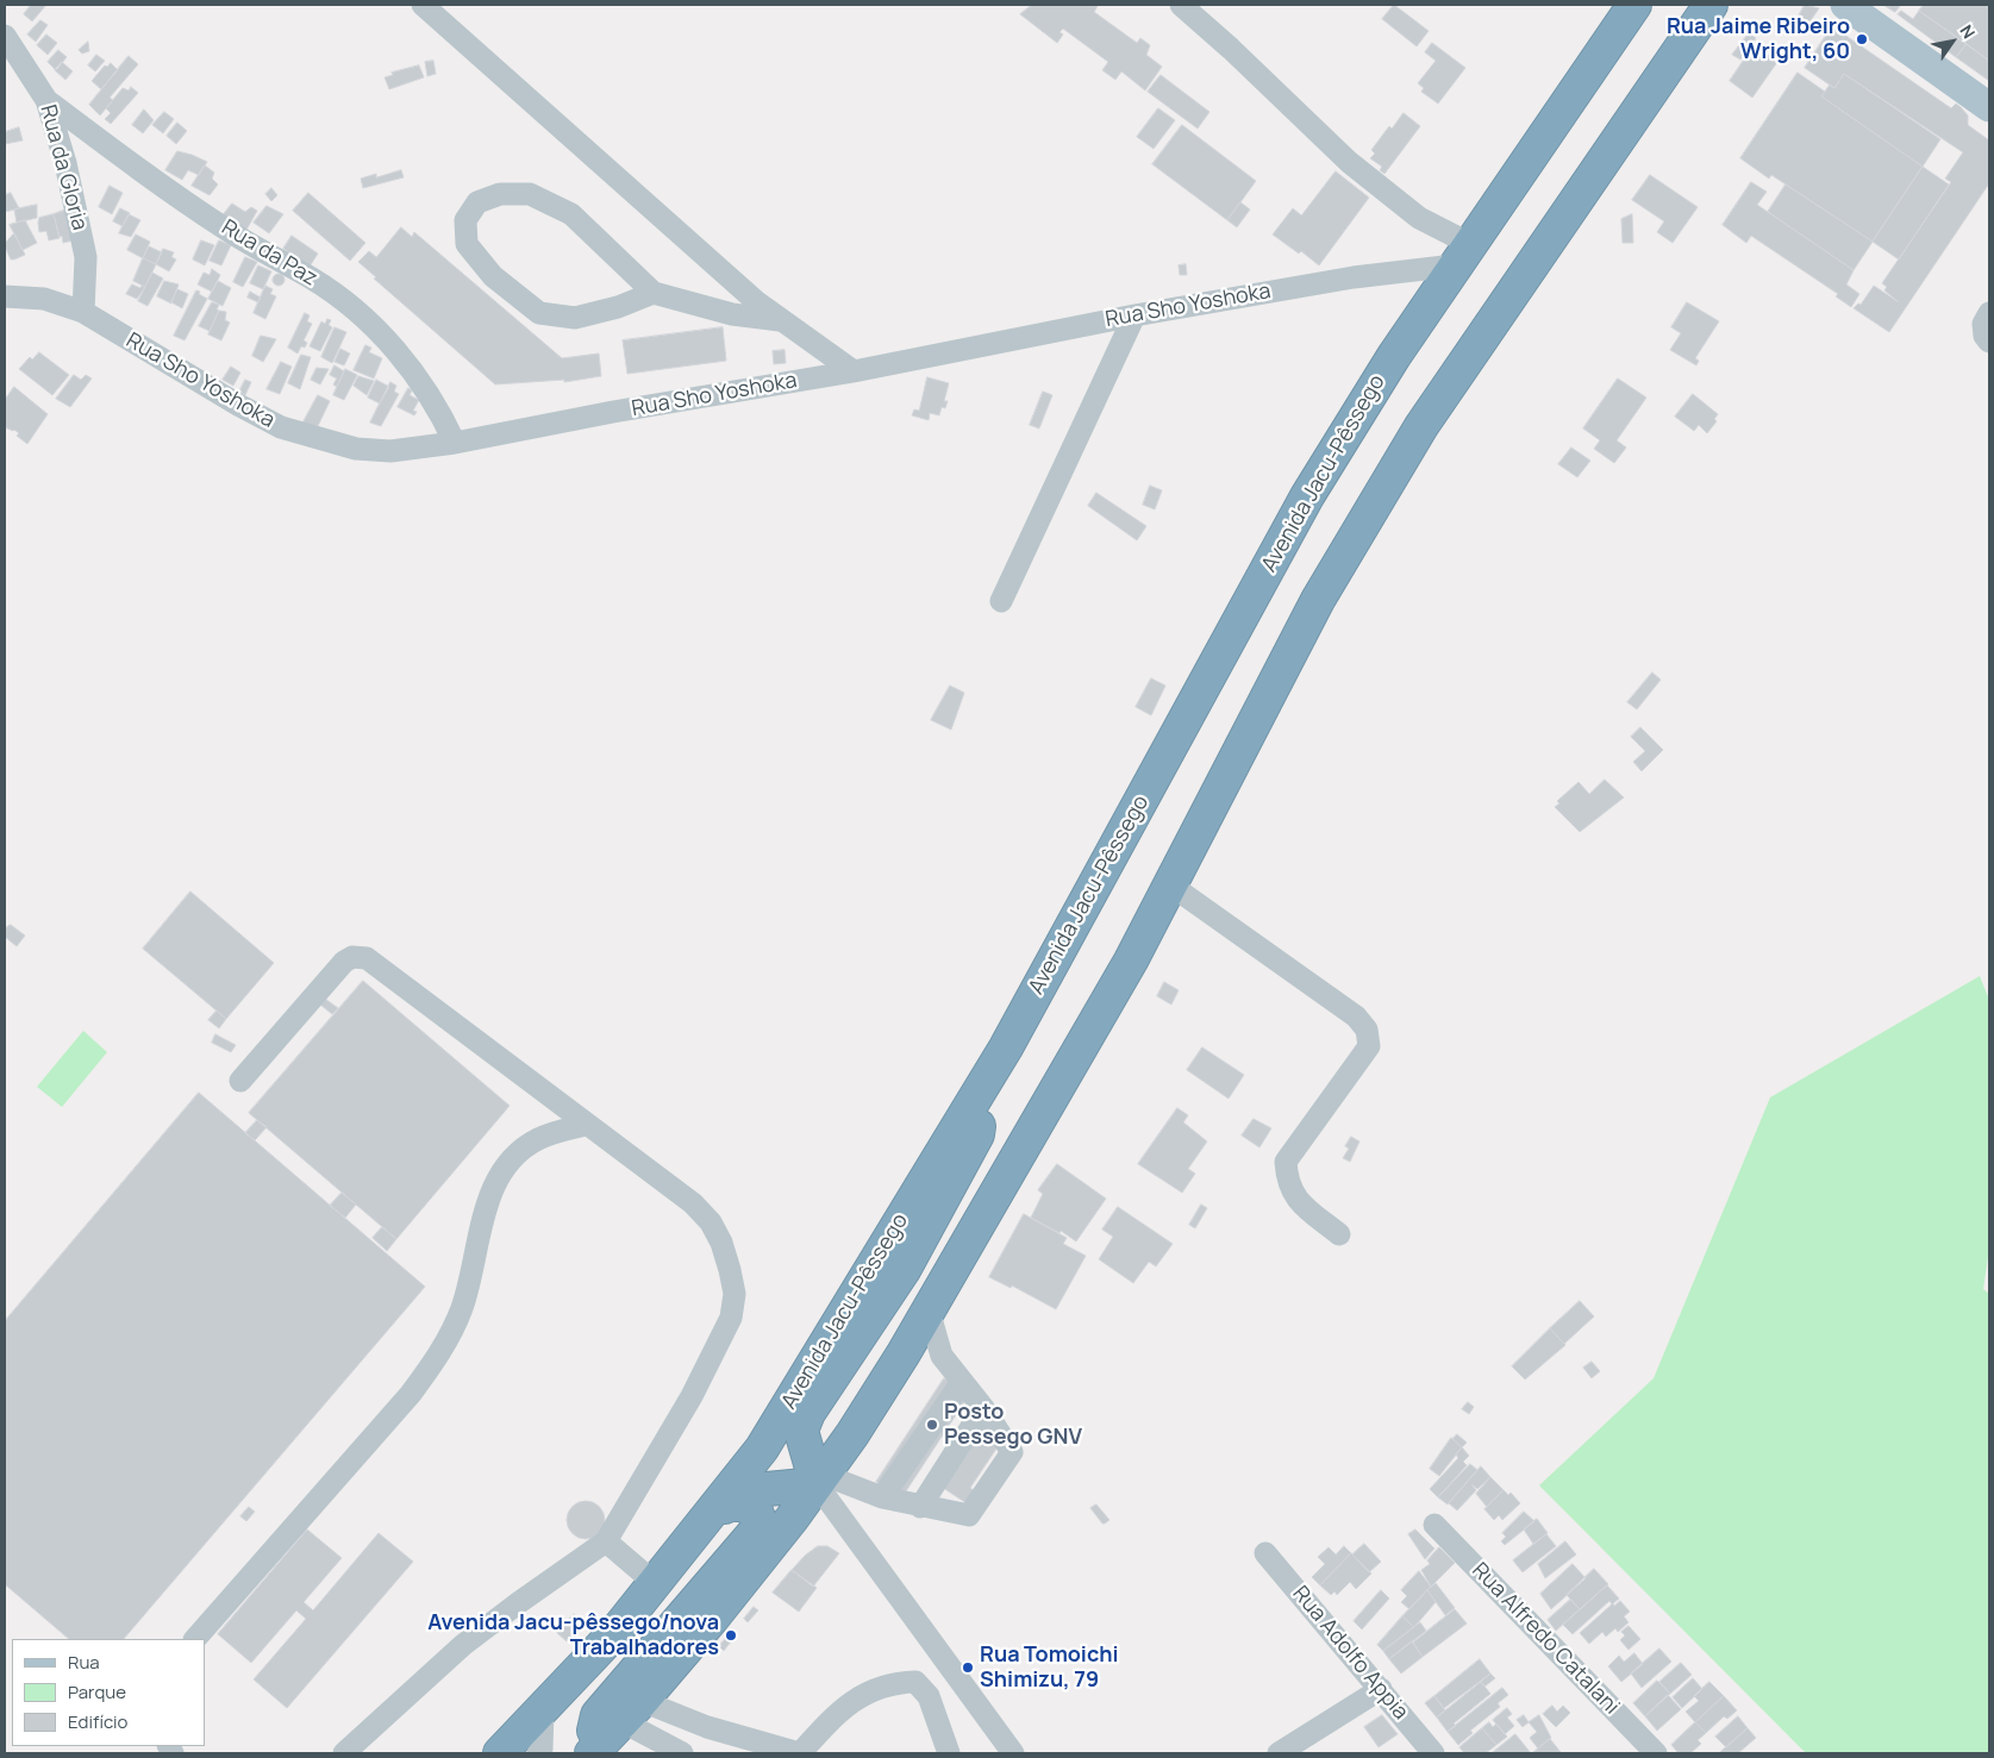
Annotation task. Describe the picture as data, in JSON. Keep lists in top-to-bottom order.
{
  "streets": {
    "highway": ["Avenida Jacu-Pêssego"],
    "street": [
      "Rua da Gloria",
      "Rua da Paz",
      "Rua Sho Yoshoka",
      "Rua Alfredo Catalani",
      "Rua Adolfo Appia"
    ]
  },
  "crossings": [
    ["Rua da Gloria", "Rua da Paz"],
    ["Rua da Gloria", "Rua Sho Yoshoka"],
    ["Rua da Paz", "Rua Sho Yoshoka"],
    ["Rua Sho Yoshoka", "Avenida Jacu-Pêssego"]
  ],
  "places": [
    "Rua Jaime Ribeiro Wright, 60",
    "Posto Pessego GNV",
    "Avenida Jacu-pêssego/nova Trabalhadores",
    "Rua Tomoichi Shimizu, 79"
  ],
  "legend": ["Rua", "Parque", "Edifício"],
  "north": "top right"
}
